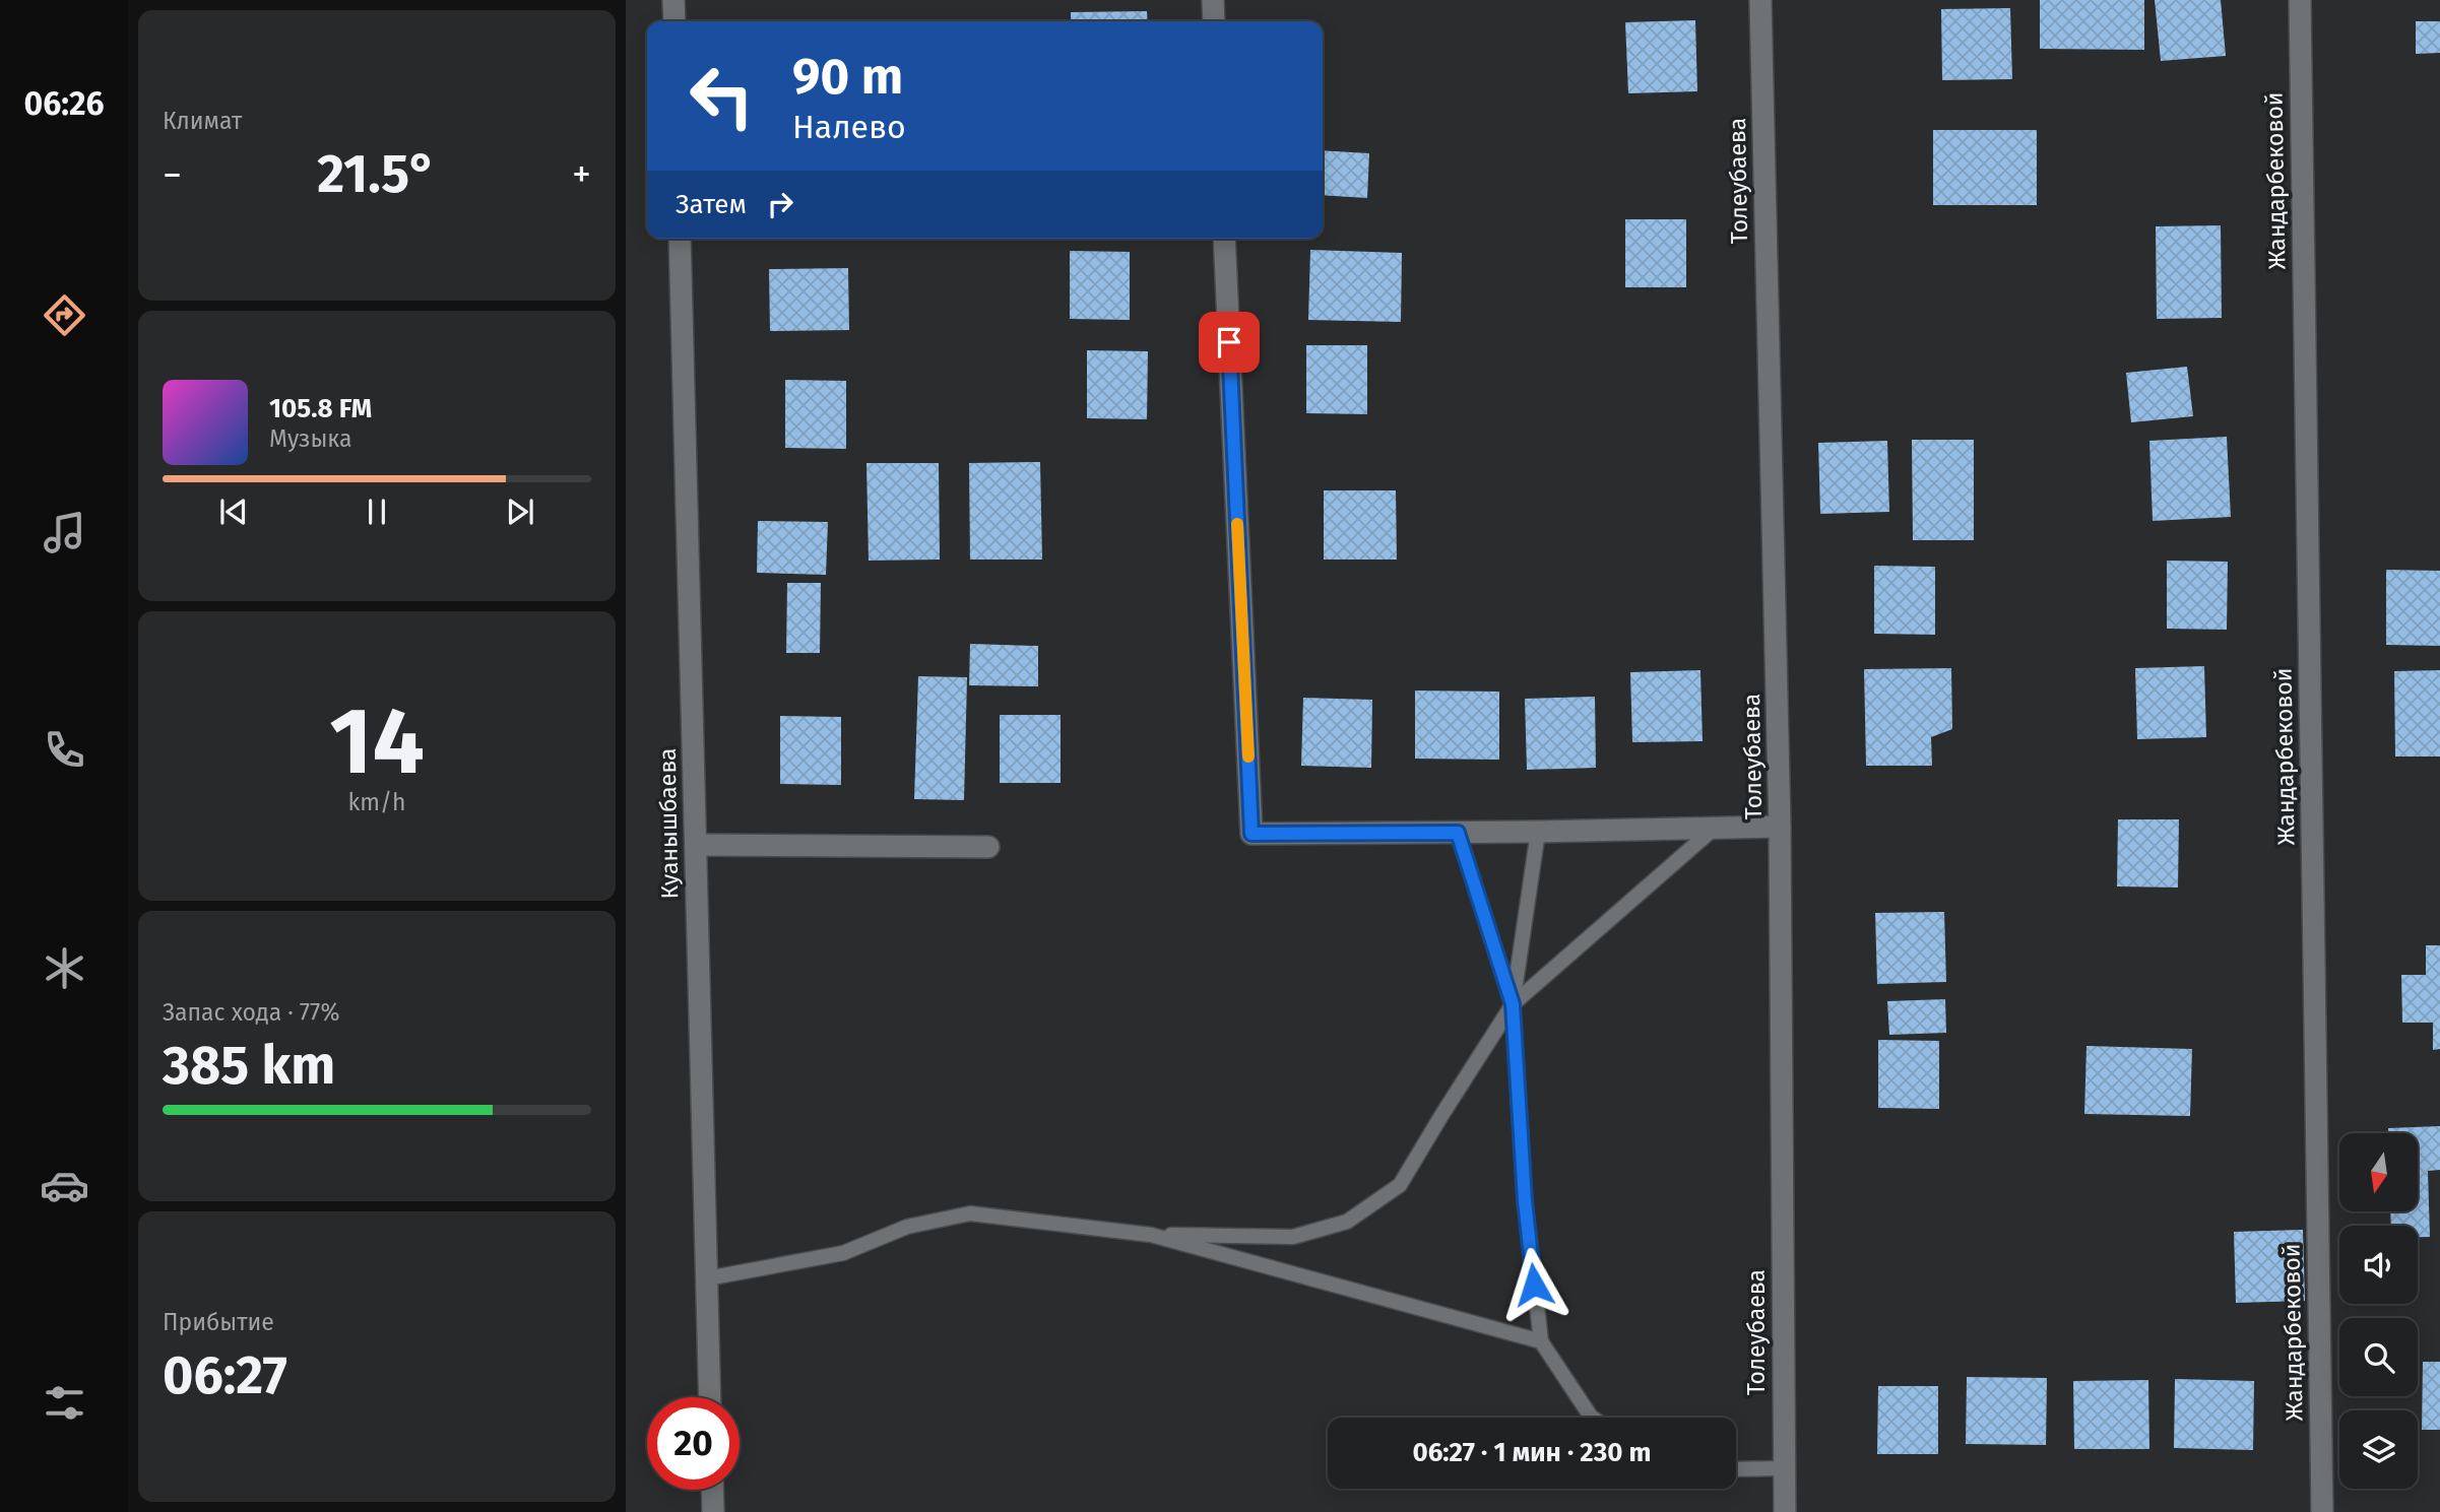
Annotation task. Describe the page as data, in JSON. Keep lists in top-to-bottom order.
{
  "streets": {
    "street": ["Толеубаева", "Жандарбековой", "Куанышбаева"]
  },
  "north": "bottom",
  "page": {
    "tabs": "06:26",
    "tile": [
      "Климат",
      ["14", "km/h"],
      ["Запас хода · 77%", "385 km"],
      ["Прибытие", "06:27"]
    ],
    "turn": ["90 m", "Налево"],
    "heat": ["−", "21.5°", "+"],
    "then": "Затем",
    "song": ["105.8 FM", "Музыка"],
    "limit": "20",
    "trip": "06:27 · 1 мин · 230 m"
  }
}
